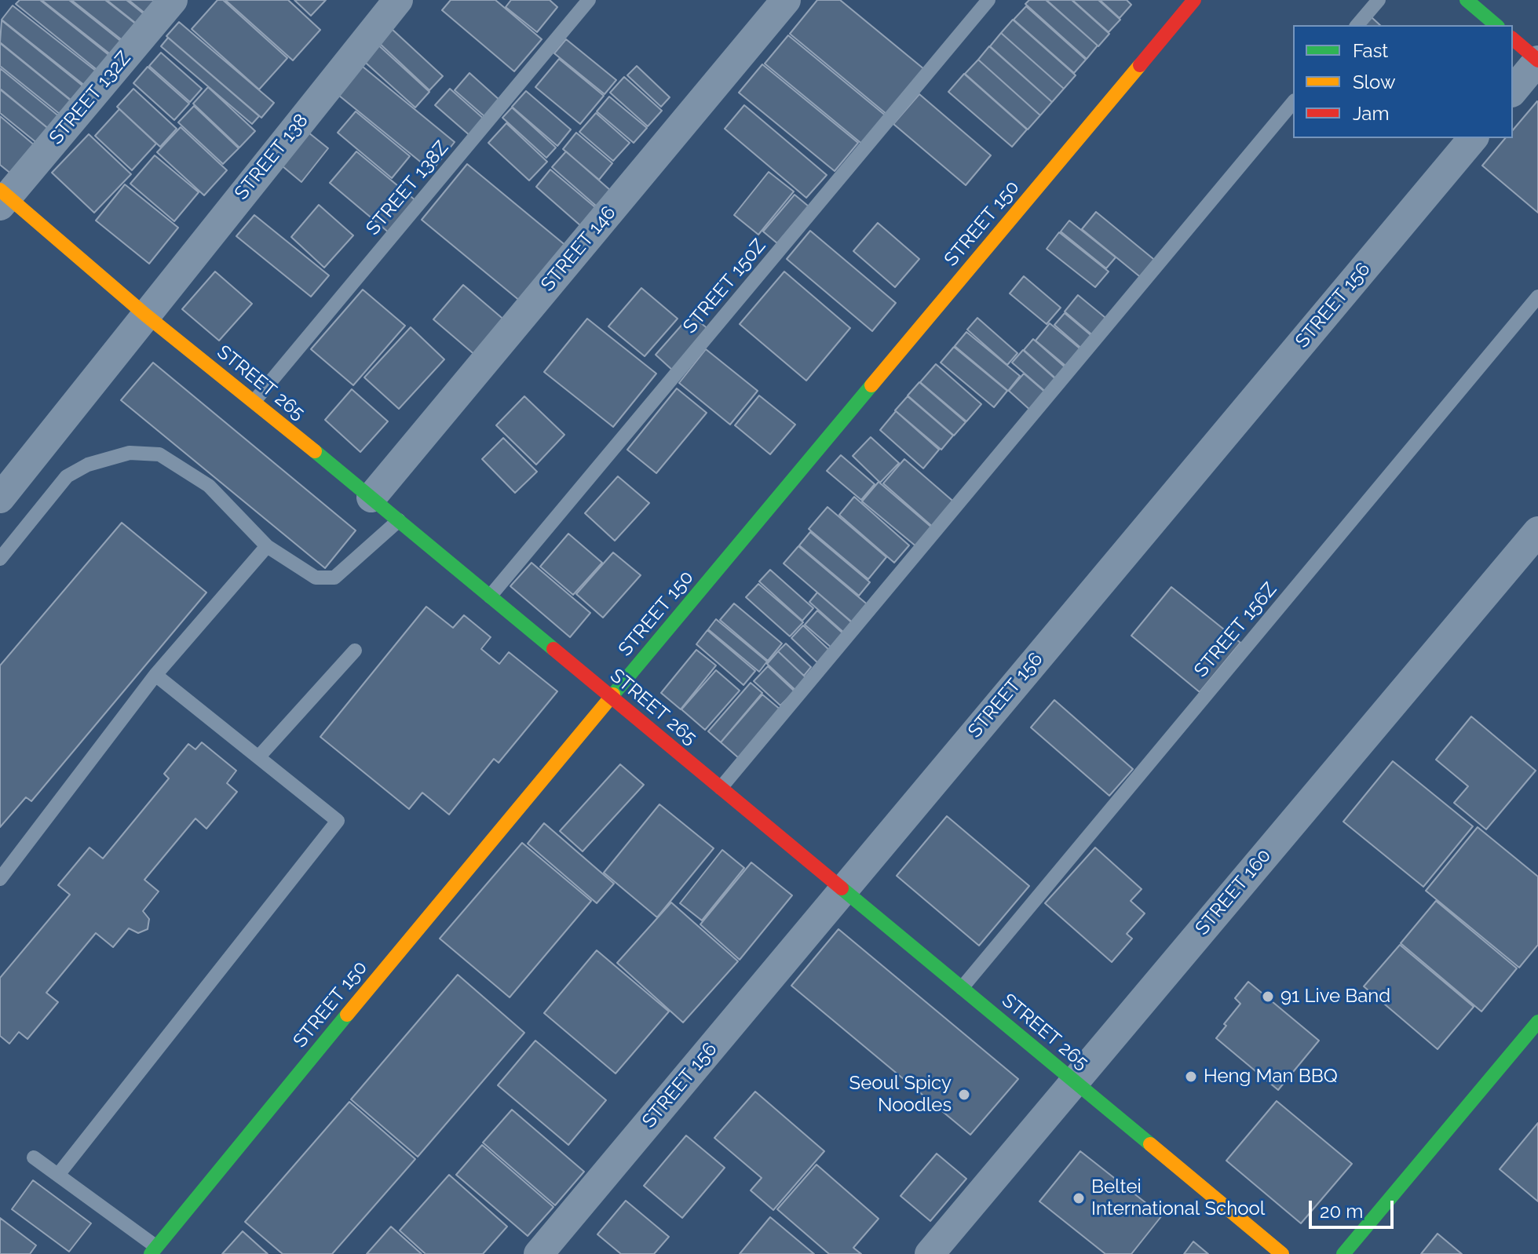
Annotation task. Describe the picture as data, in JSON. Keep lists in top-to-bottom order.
{
  "streets": {
    "street": [
      "STREET 132Z",
      "STREET 138",
      "STREET 150",
      "STREET 146",
      "STREET 156",
      "STREET 265",
      "STREET 160"
    ],
    "lane": ["STREET 138Z", "STREET 150Z", "STREET 156Z"]
  },
  "crossings": [
    ["STREET 132Z", "STREET 265"],
    ["STREET 138", "STREET 265"],
    ["STREET 138Z", "STREET 265"],
    ["STREET 150", "STREET 265"],
    ["STREET 146", "STREET 265"],
    ["STREET 150Z", "STREET 265"],
    ["STREET 156", "STREET 265"],
    ["STREET 265", "STREET 156Z"],
    ["STREET 265", "STREET 160"]
  ],
  "places": [
    "91 Live Band",
    "Heng Man BBQ",
    "Seoul Spicy Noodles",
    "Beltei International School"
  ],
  "legend": ["Fast", "Slow", "Jam"],
  "scale_bar": "20 m"
}
